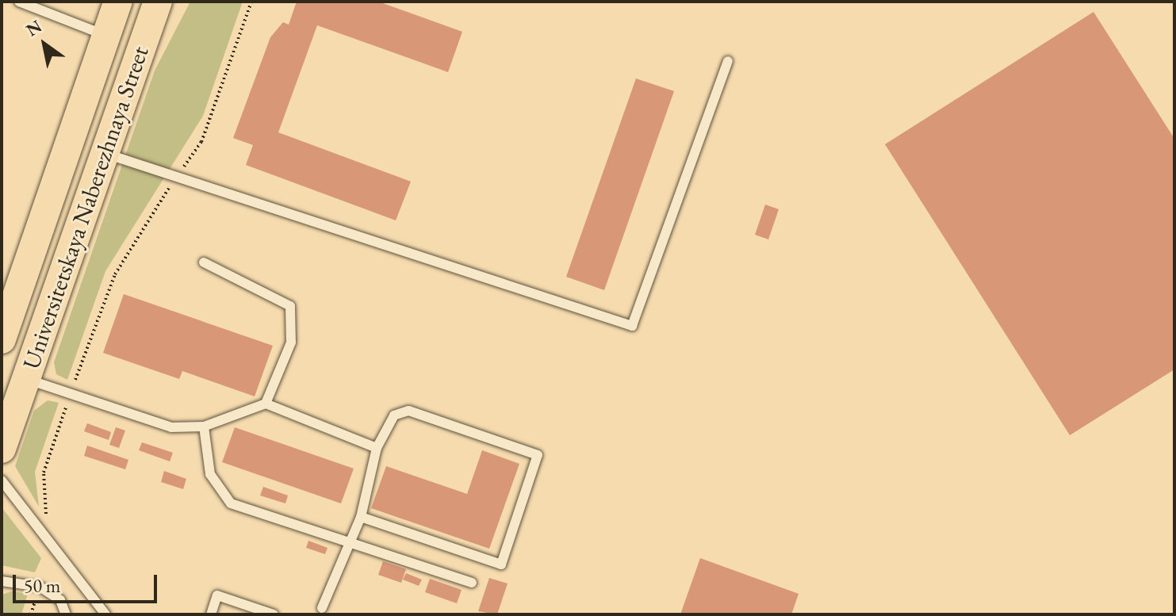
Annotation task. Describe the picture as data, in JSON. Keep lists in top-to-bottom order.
{
  "streets": {
    "main road": ["Universitetskaya Naberezhnaya Street"]
  },
  "scale_bar": "50 m",
  "north": "top left"
}
